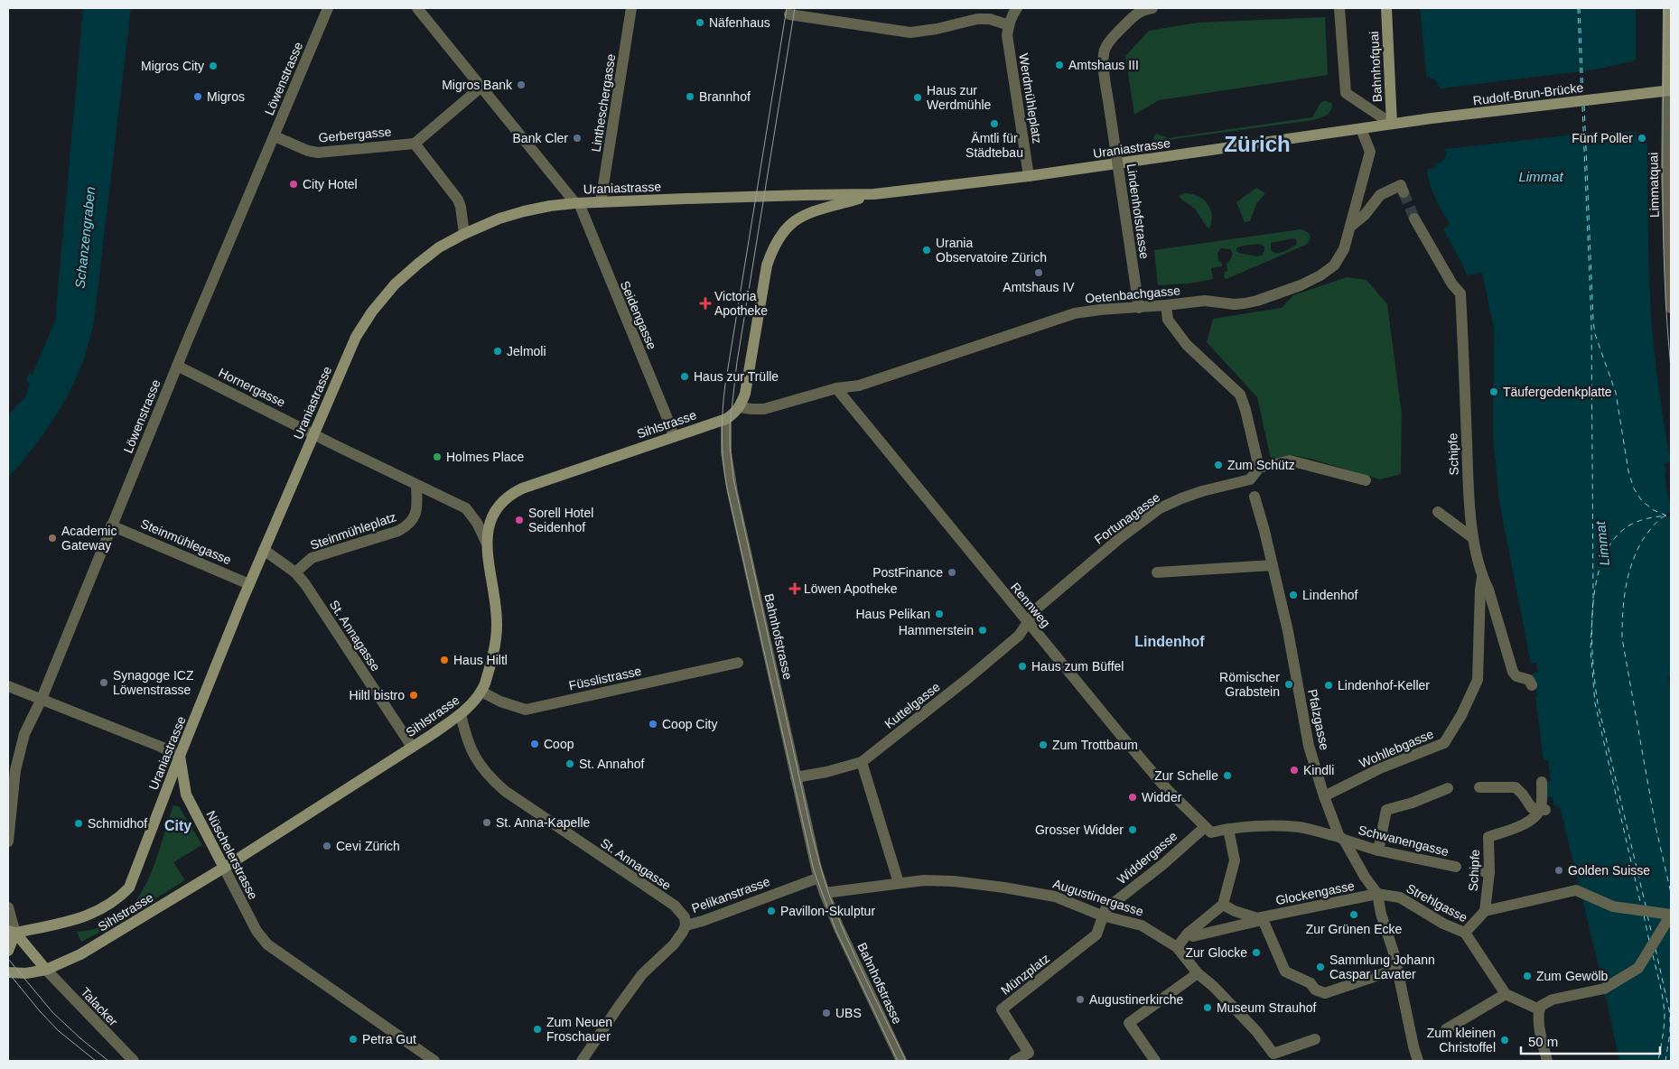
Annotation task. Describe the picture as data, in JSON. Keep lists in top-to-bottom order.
{
  "streets": {
    "street": [
      "Bahnhofquai",
      "Löwenstrasse",
      "Rudolf-Brun-Brücke",
      "Werdmühleplatz",
      "Lintheschergasse",
      "Gerbergasse",
      "Uraniastrasse",
      "Limmatquai",
      "Lindenhofstrasse",
      "Oetenbachgasse",
      "Seidengasse",
      "Hornergasse",
      "Sihlstrasse",
      "Schipfe",
      "Fortunagasse",
      "Steinmühleplatz",
      "Steinmühlegasse",
      "Rennweg",
      "St. Annagasse",
      "Bahnhofstrasse",
      "Füsslistrasse",
      "Kuttelgasse",
      "Pfalzgasse",
      "Wohllebgasse",
      "Schwanengasse",
      "Nüschelerstrasse",
      "Widdergasse",
      "Glockengasse",
      "Pelikanstrasse",
      "Augustinergasse",
      "Strehlgasse",
      "Münzplatz",
      "Talacker"
    ]
  },
  "crossings": [
    ["Bahnhofquai", "Rudolf-Brun-Brücke"],
    ["Bahnhofquai", "Uraniastrasse"],
    ["Löwenstrasse", "Gerbergasse"],
    ["Löwenstrasse", "Hornergasse"],
    ["Löwenstrasse", "Steinmühlegasse"],
    ["Rudolf-Brun-Brücke", "Uraniastrasse"],
    ["Rudolf-Brun-Brücke", "Limmatquai"],
    ["Werdmühleplatz", "Uraniastrasse"],
    ["Lintheschergasse", "Uraniastrasse"],
    ["Uraniastrasse", "Oetenbachgasse"],
    ["Uraniastrasse", "Seidengasse"],
    ["Uraniastrasse", "Hornergasse"],
    ["Uraniastrasse", "Steinmühlegasse"],
    ["Uraniastrasse", "St. Annagasse"],
    ["Uraniastrasse", "Nüschelerstrasse"],
    ["Lindenhofstrasse", "Oetenbachgasse"],
    ["Oetenbachgasse", "Rennweg"],
    ["Seidengasse", "Sihlstrasse"],
    ["Sihlstrasse", "St. Annagasse"],
    ["Sihlstrasse", "Bahnhofstrasse"],
    ["Sihlstrasse", "Füsslistrasse"],
    ["Sihlstrasse", "Nüschelerstrasse"],
    ["Sihlstrasse", "Talacker"],
    ["Schipfe", "Wohllebgasse"],
    ["Fortunagasse", "Rennweg"],
    ["Fortunagasse", "Kuttelgasse"],
    ["Steinmühleplatz", "St. Annagasse"],
    ["Rennweg", "Kuttelgasse"],
    ["Rennweg", "Widdergasse"],
    ["St. Annagasse", "Pelikanstrasse"],
    ["Bahnhofstrasse", "Kuttelgasse"],
    ["Bahnhofstrasse", "Pelikanstrasse"],
    ["Bahnhofstrasse", "Augustinergasse"],
    ["Pfalzgasse", "Wohllebgasse"],
    ["Pfalzgasse", "Schwanengasse"],
    ["Widdergasse", "Augustinergasse"],
    ["Widdergasse", "Münzplatz"],
    ["Glockengasse", "Strehlgasse"],
    ["Augustinergasse", "Münzplatz"]
  ],
  "districts": ["Zürich", "Lindenhof", "City"],
  "water": ["Limmat", "Schanzengraben"],
  "places": {
    "other": [
      "Näfenhaus",
      "Amtshaus III",
      "Migros City",
      "Migros Bank",
      "Migros",
      "Brannhof",
      "Haus zur Werdmühle",
      "Ämtli für Städtebau",
      "Bank Cler",
      "Fünf Poller",
      "City Hotel",
      "Urania Observatoire Zürich",
      "Amtshaus IV",
      "Jelmoli",
      "Haus zur Trülle",
      "Täufergedenkplatte",
      "Holmes Place",
      "Zum Schütz",
      "Sorell Hotel Seidenhof",
      "Academic Gateway",
      "PostFinance",
      "Lindenhof",
      "Haus Pelikan",
      "Hammerstein",
      "Haus Hiltl",
      "Haus zum Büffel",
      "Synagoge ICZ Löwenstrasse",
      "Römischer Grabstein",
      "Lindenhof-Keller",
      "Hiltl bistro",
      "Coop City",
      "Coop",
      "Zum Trottbaum",
      "St. Annahof",
      "Kindli",
      "Zur Schelle",
      "Widder",
      "St. Anna-Kapelle",
      "Schmidhof",
      "Grosser Widder",
      "Cevi Zürich",
      "Golden Suisse",
      "Pavillon-Skulptur",
      "Zur Grünen Ecke",
      "Zur Glocke",
      "Sammlung Johann Caspar Lavater",
      "Zum Gewölb",
      "Augustinerkirche",
      "Museum Strauhof",
      "UBS",
      "Zum Neuen Froschauer",
      "Petra Gut",
      "Zum kleinen Christoffel"
    ],
    "health": ["Victoria Apotheke", "Löwen Apotheke"]
  },
  "scale_bar": "50 m"
}
